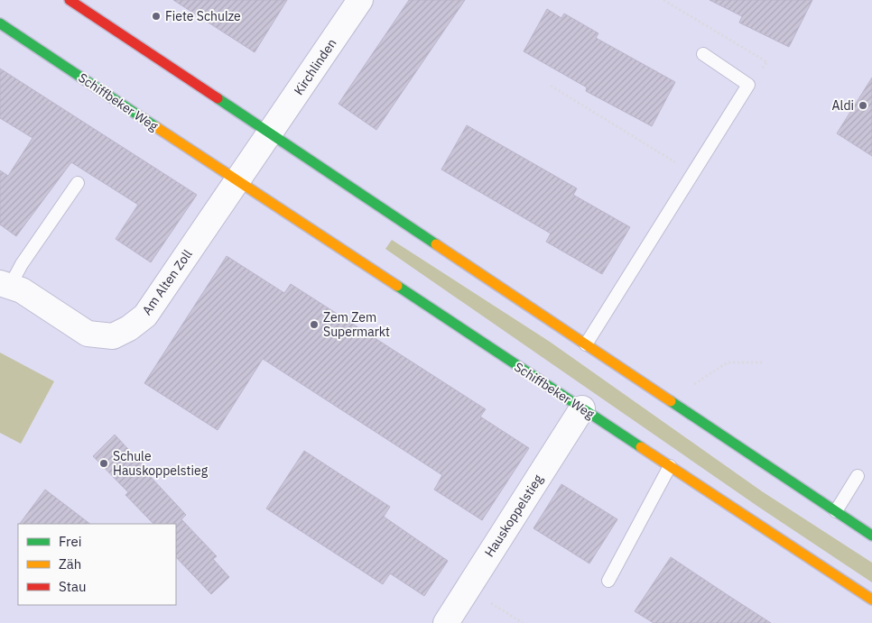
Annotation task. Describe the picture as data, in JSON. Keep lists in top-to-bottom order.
{
  "streets": {
    "main road": ["Schiffbeker Weg"],
    "street": ["Kirchlinden", "Am Alten Zoll", "Hauskoppelstieg"]
  },
  "crossings": [
    ["Schiffbeker Weg", "Am Alten Zoll"],
    ["Schiffbeker Weg", "Hauskoppelstieg"]
  ],
  "places": [
    "Fiete Schulze",
    "Aldi",
    "Zem Zem Supermarkt",
    "Schule Hauskoppelstieg"
  ],
  "legend": ["Frei", "Zäh", "Stau"]
}
